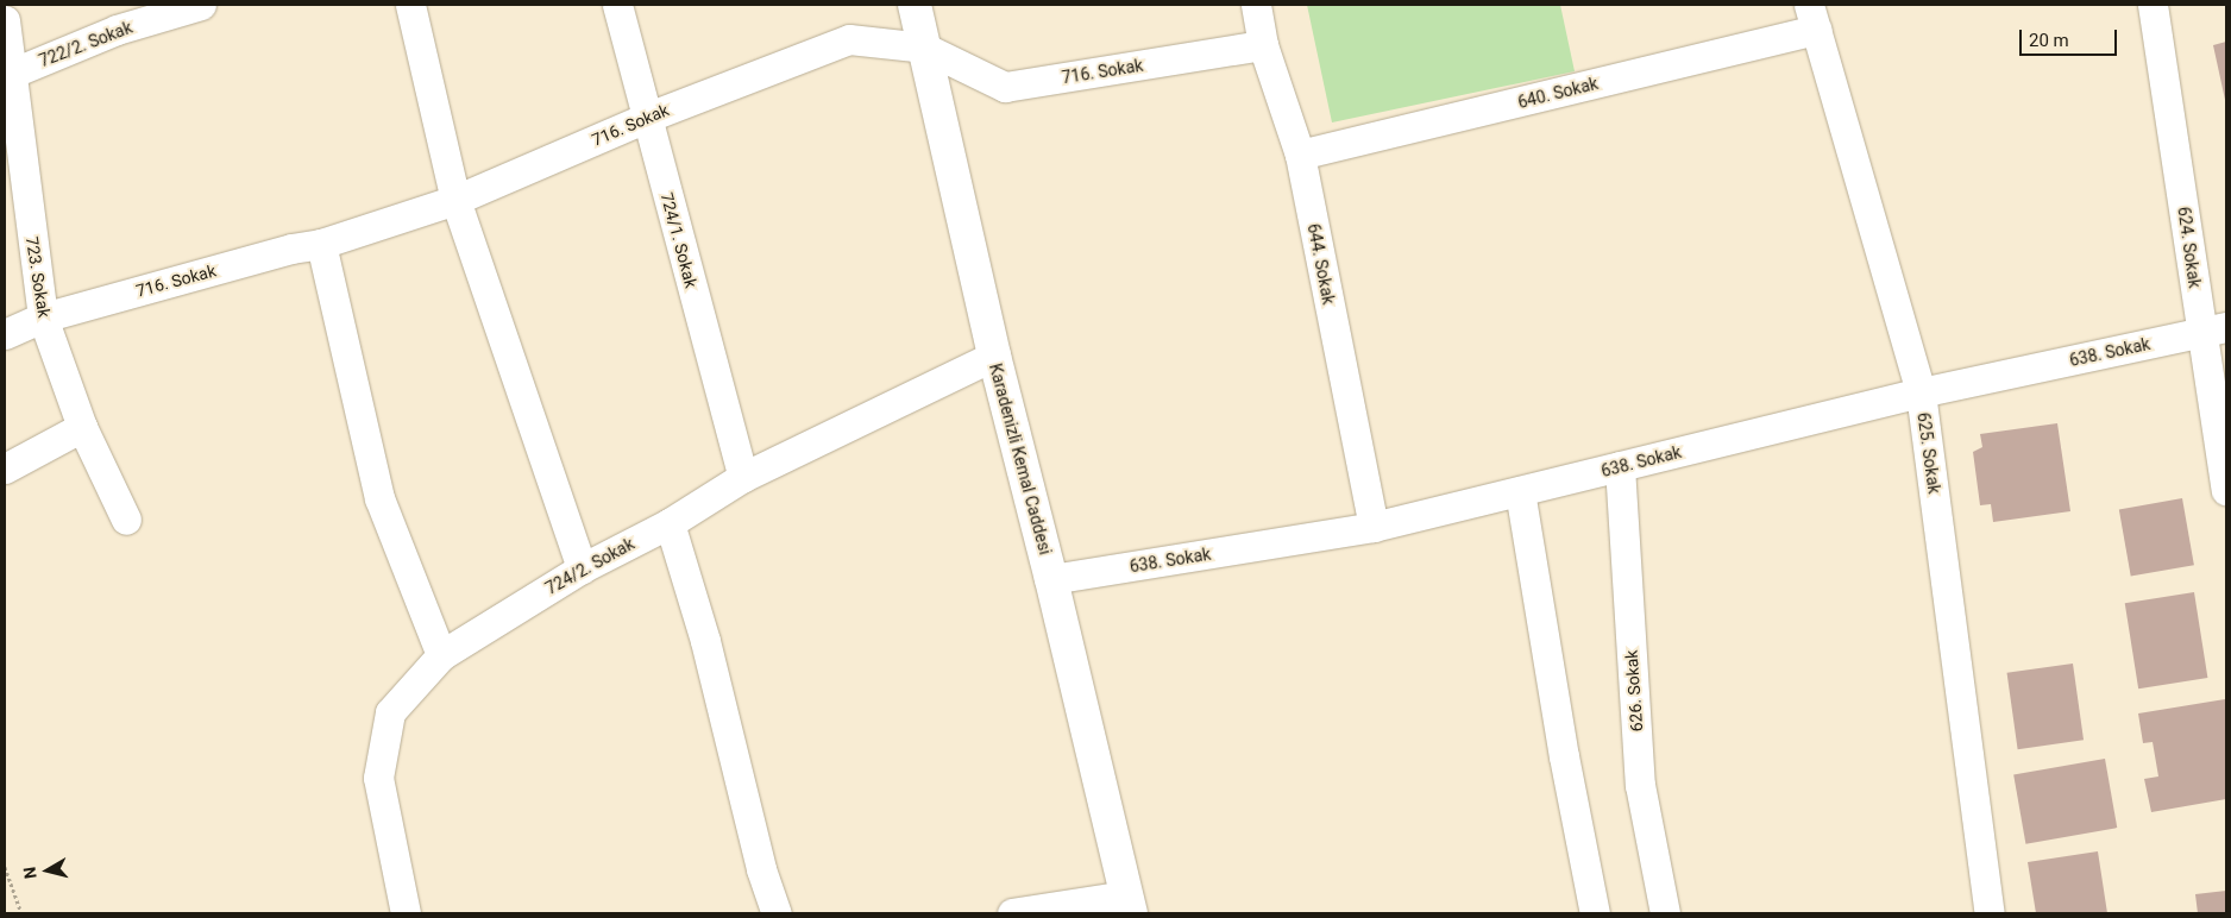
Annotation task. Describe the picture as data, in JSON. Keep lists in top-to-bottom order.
{
  "streets": {
    "street": [
      "722/2. Sokak",
      "716. Sokak",
      "640. Sokak",
      "724/1. Sokak",
      "624. Sokak",
      "644. Sokak",
      "723. Sokak",
      "638. Sokak",
      "625. Sokak",
      "Karadenizli Kemal Caddesi",
      "724/2. Sokak",
      "626. Sokak"
    ]
  },
  "crossings": [
    ["722/2. Sokak", "723. Sokak"],
    ["716. Sokak", "724/1. Sokak"],
    ["716. Sokak", "644. Sokak"],
    ["716. Sokak", "723. Sokak"],
    ["716. Sokak", "Karadenizli Kemal Caddesi"],
    ["640. Sokak", "644. Sokak"],
    ["640. Sokak", "625. Sokak"],
    ["724/1. Sokak", "724/2. Sokak"],
    ["624. Sokak", "638. Sokak"],
    ["644. Sokak", "638. Sokak"],
    ["638. Sokak", "625. Sokak"],
    ["638. Sokak", "Karadenizli Kemal Caddesi"],
    ["638. Sokak", "626. Sokak"],
    ["Karadenizli Kemal Caddesi", "724/2. Sokak"]
  ],
  "scale_bar": "20 m",
  "north": "left"
}
